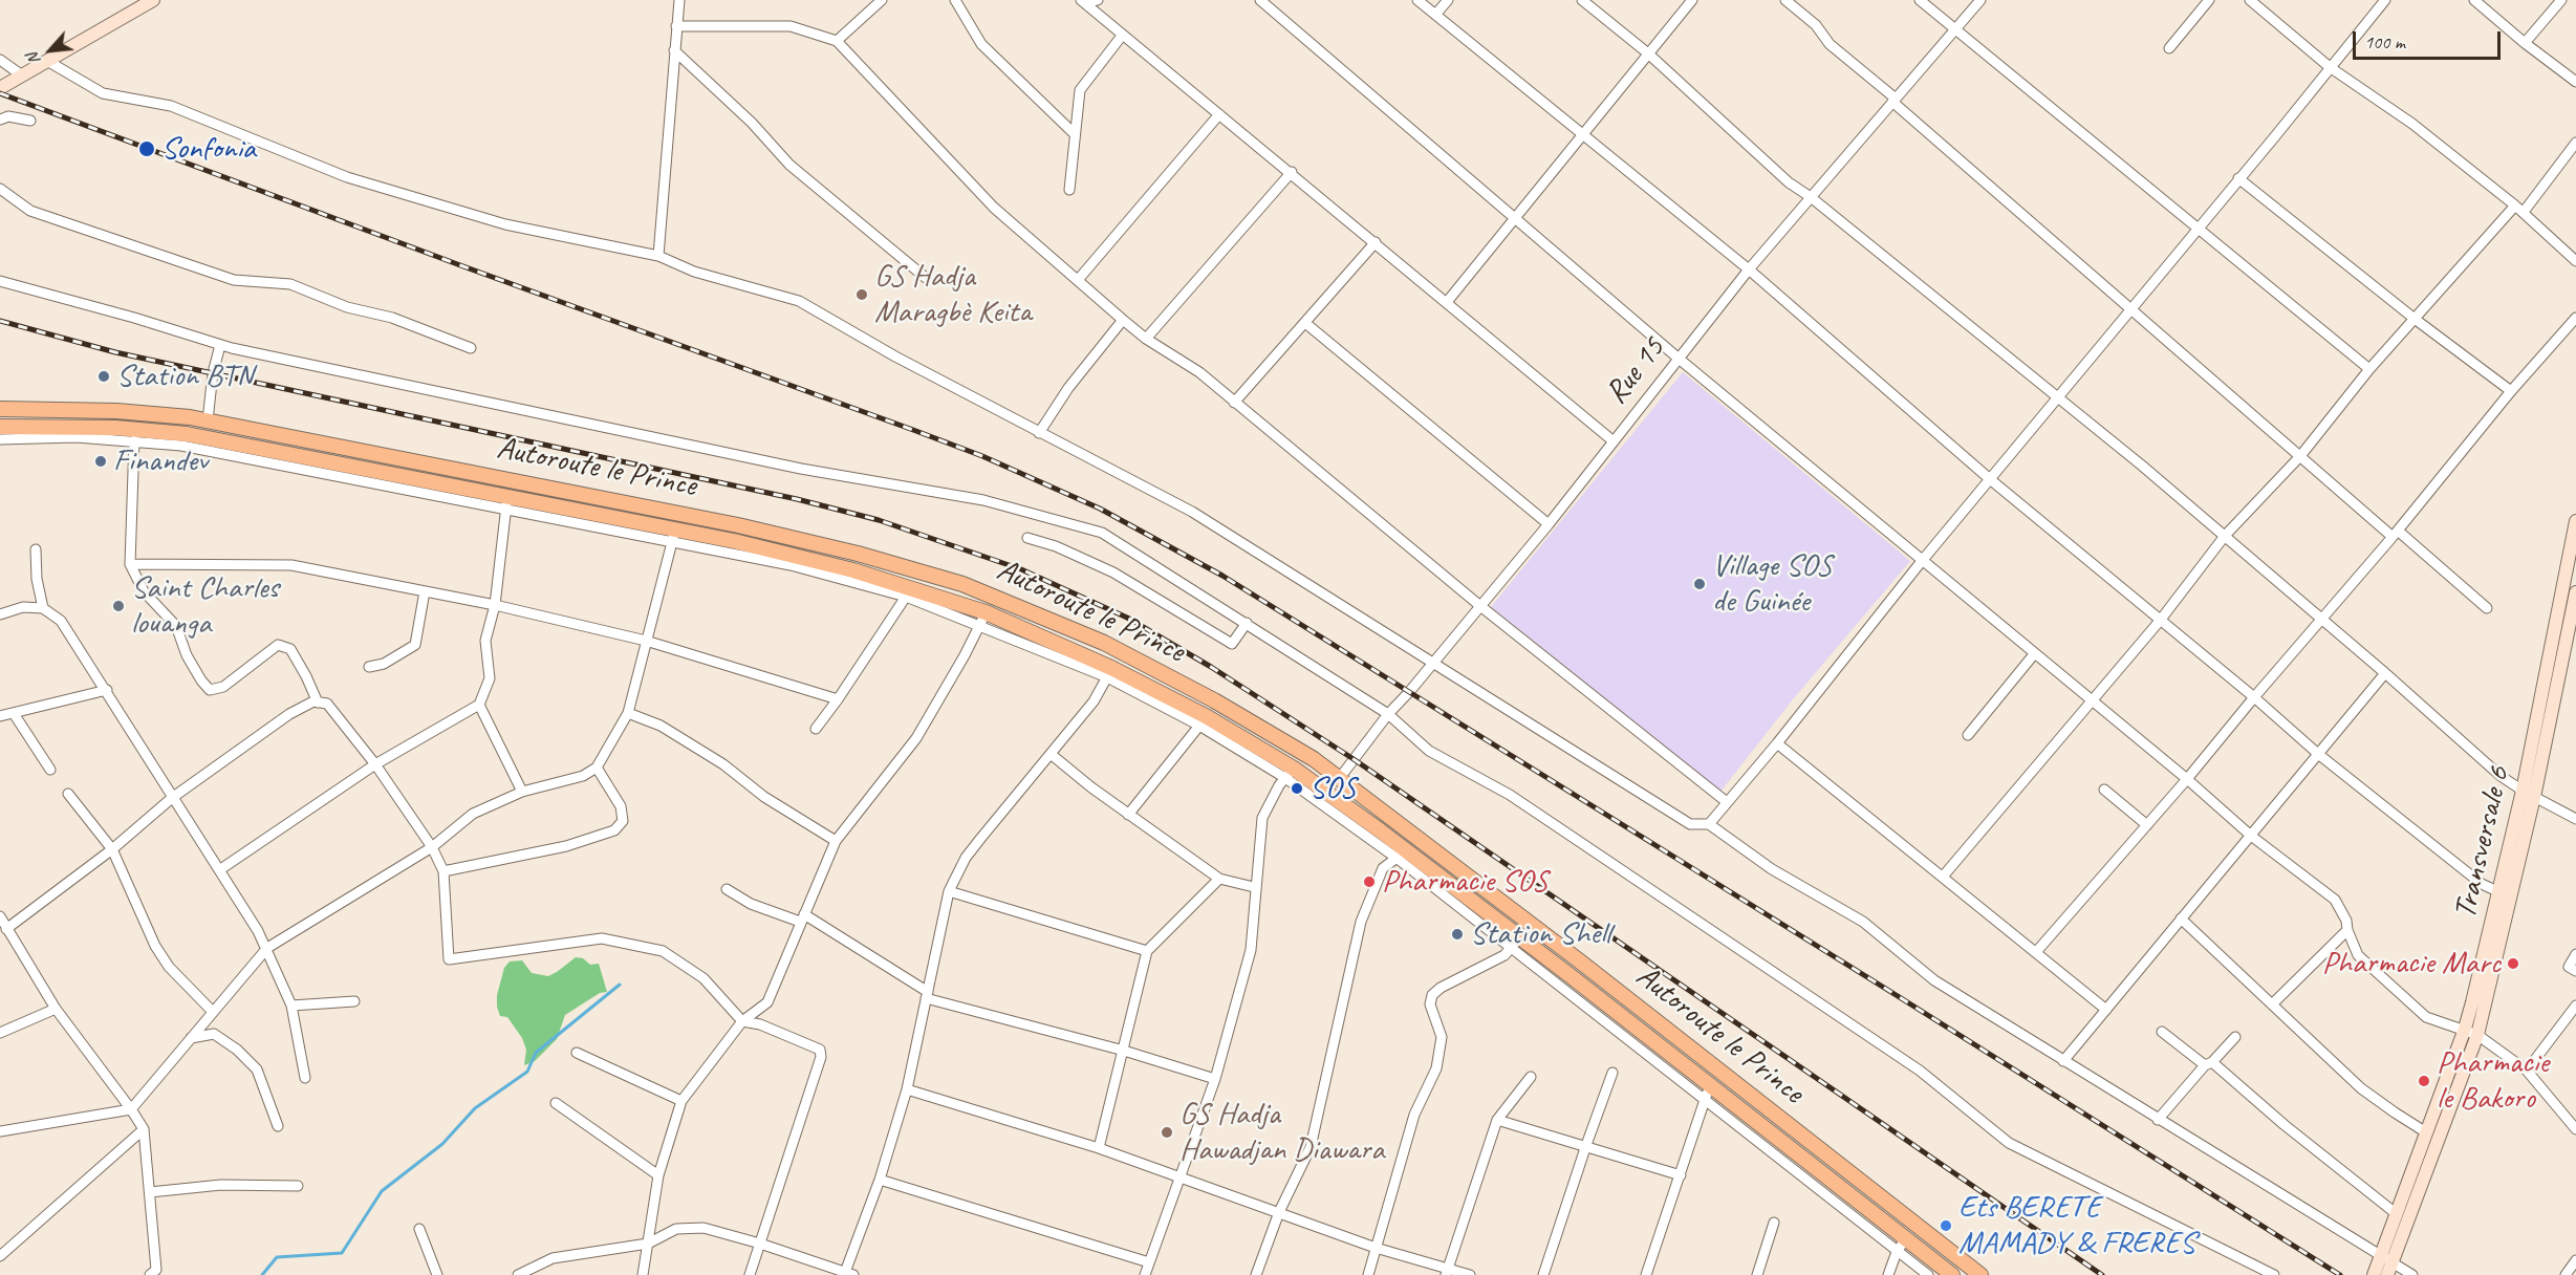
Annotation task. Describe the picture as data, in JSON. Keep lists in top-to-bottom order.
{
  "streets": {
    "main road": ["Autoroute le Prince", "Transversale 6"],
    "street": ["Rue 15"]
  },
  "crossings": [
    ["Rue 15", "Autoroute le Prince"]
  ],
  "places": [
    "Sonfonia",
    "GS Hadja Maragbè Keita",
    "Station BTN",
    "Finandev",
    "Village SOS de Guinée",
    "Saint Charles louanga",
    "SOS",
    "Pharmacie SOS",
    "Station Shell",
    "Pharmacie Marc",
    "Pharmacie le Bakoro",
    "GS Hadja Hawadjan Diawara",
    "Ets BERETE MAMADY & FRERES"
  ],
  "scale_bar": "100 m",
  "north": "bottom left"
}
